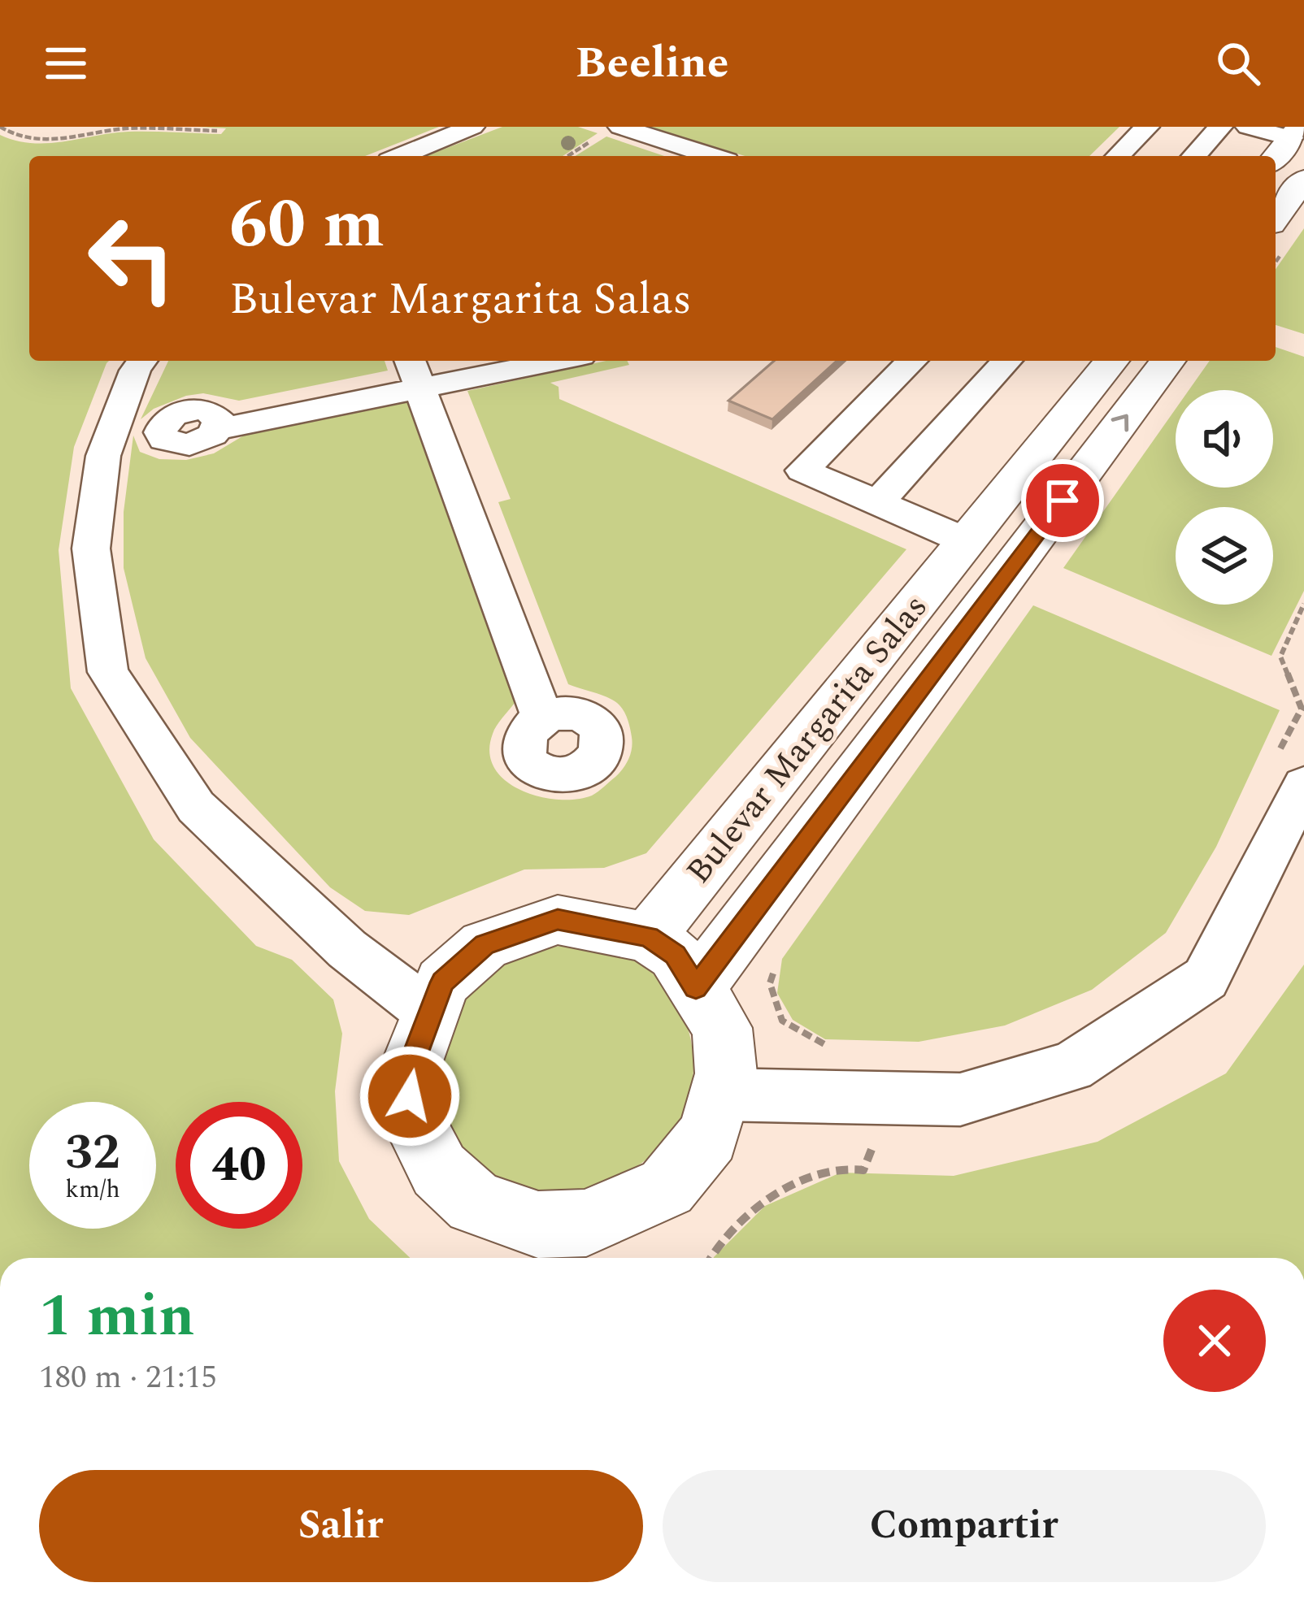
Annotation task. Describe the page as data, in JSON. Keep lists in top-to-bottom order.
{
  "streets": {
    "street": ["Bulevar Margarita Salas"]
  },
  "page": {
    "header": "Beeline",
    "turn": ["60 m", "Bulevar Margarita Salas"],
    "speed": "32 km/h",
    "limit": "40",
    "heading": ["1 min", "180 m · 21:15"],
    "buttons": ["Salir", "Compartir"]
  }
}
